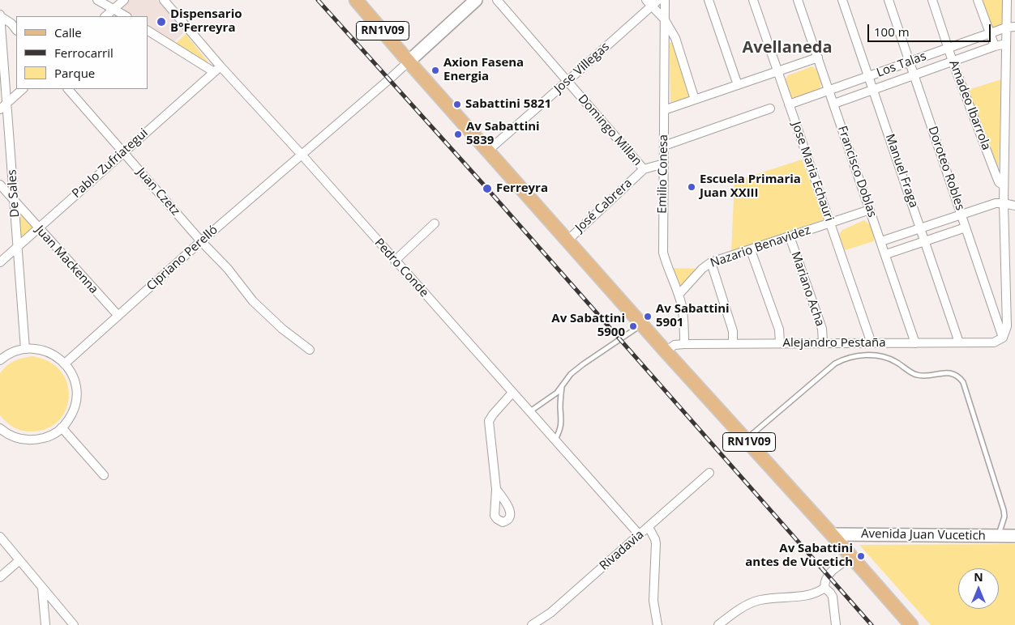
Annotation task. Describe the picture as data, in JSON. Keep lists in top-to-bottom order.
{
  "streets": {
    "main road": ["RN1V09", "Avenida Juan Vucetich"],
    "street": [
      "Los Talas",
      "Jose Villegas",
      "Amadeo Ibarrola",
      "Domingo Millan",
      "Pablo Zufriategui",
      "Doroteo Robles",
      "Manuel Fraga",
      "Jose Maria Echauri",
      "Francisco Doblas",
      "Emilio Conesa",
      "Juan Czetz",
      "De Sales",
      "José Cabrera",
      "Nazario Benavidez",
      "Cipriano Perelló",
      "Juan Mackenna",
      "Pedro Conde",
      "Mariano Acha",
      "Alejandro Pestaña",
      "Rivadavia"
    ]
  },
  "crossings": [
    ["RN1V09", "Jose Villegas"],
    ["RN1V09", "José Cabrera"],
    ["RN1V09", "Cipriano Perelló"],
    ["RN1V09", "Alejandro Pestaña"],
    ["RN1V09", "Avenida Juan Vucetich"],
    ["Los Talas", "Amadeo Ibarrola"],
    ["Los Talas", "Doroteo Robles"],
    ["Los Talas", "Manuel Fraga"],
    ["Los Talas", "Jose Maria Echauri"],
    ["Los Talas", "Francisco Doblas"],
    ["Jose Villegas", "Domingo Millan"],
    ["Domingo Millan", "José Cabrera"],
    ["Pablo Zufriategui", "Juan Czetz"],
    ["Pablo Zufriategui", "De Sales"],
    ["Pablo Zufriategui", "Juan Mackenna"],
    ["Pablo Zufriategui", "Pedro Conde"],
    ["Doroteo Robles", "Alejandro Pestaña"],
    ["Manuel Fraga", "Alejandro Pestaña"],
    ["Jose Maria Echauri", "Nazario Benavidez"],
    ["Jose Maria Echauri", "Alejandro Pestaña"],
    ["Francisco Doblas", "Nazario Benavidez"],
    ["Francisco Doblas", "Alejandro Pestaña"],
    ["Emilio Conesa", "José Cabrera"],
    ["Emilio Conesa", "Nazario Benavidez"],
    ["Emilio Conesa", "Alejandro Pestaña"],
    ["Juan Czetz", "Cipriano Perelló"],
    ["De Sales", "Juan Mackenna"],
    ["Nazario Benavidez", "Mariano Acha"],
    ["Cipriano Perelló", "Juan Mackenna"],
    ["Cipriano Perelló", "Pedro Conde"],
    ["Pedro Conde", "Rivadavia"],
    ["Mariano Acha", "Alejandro Pestaña"]
  ],
  "districts": ["Avellaneda"],
  "places": [
    "Dispensario B°Ferreyra",
    "Axion Fasena Energia",
    "Sabattini 5821",
    "Av Sabattini 5839",
    "Escuela Primaria Juan XXIII",
    "Ferreyra",
    "Av Sabattini 5901",
    "Av Sabattini 5900",
    "Av Sabattini antes de Vucetich"
  ],
  "legend": ["Calle", "Ferrocarril", "Parque"],
  "scale_bar": "100 m",
  "north": "top"
}
